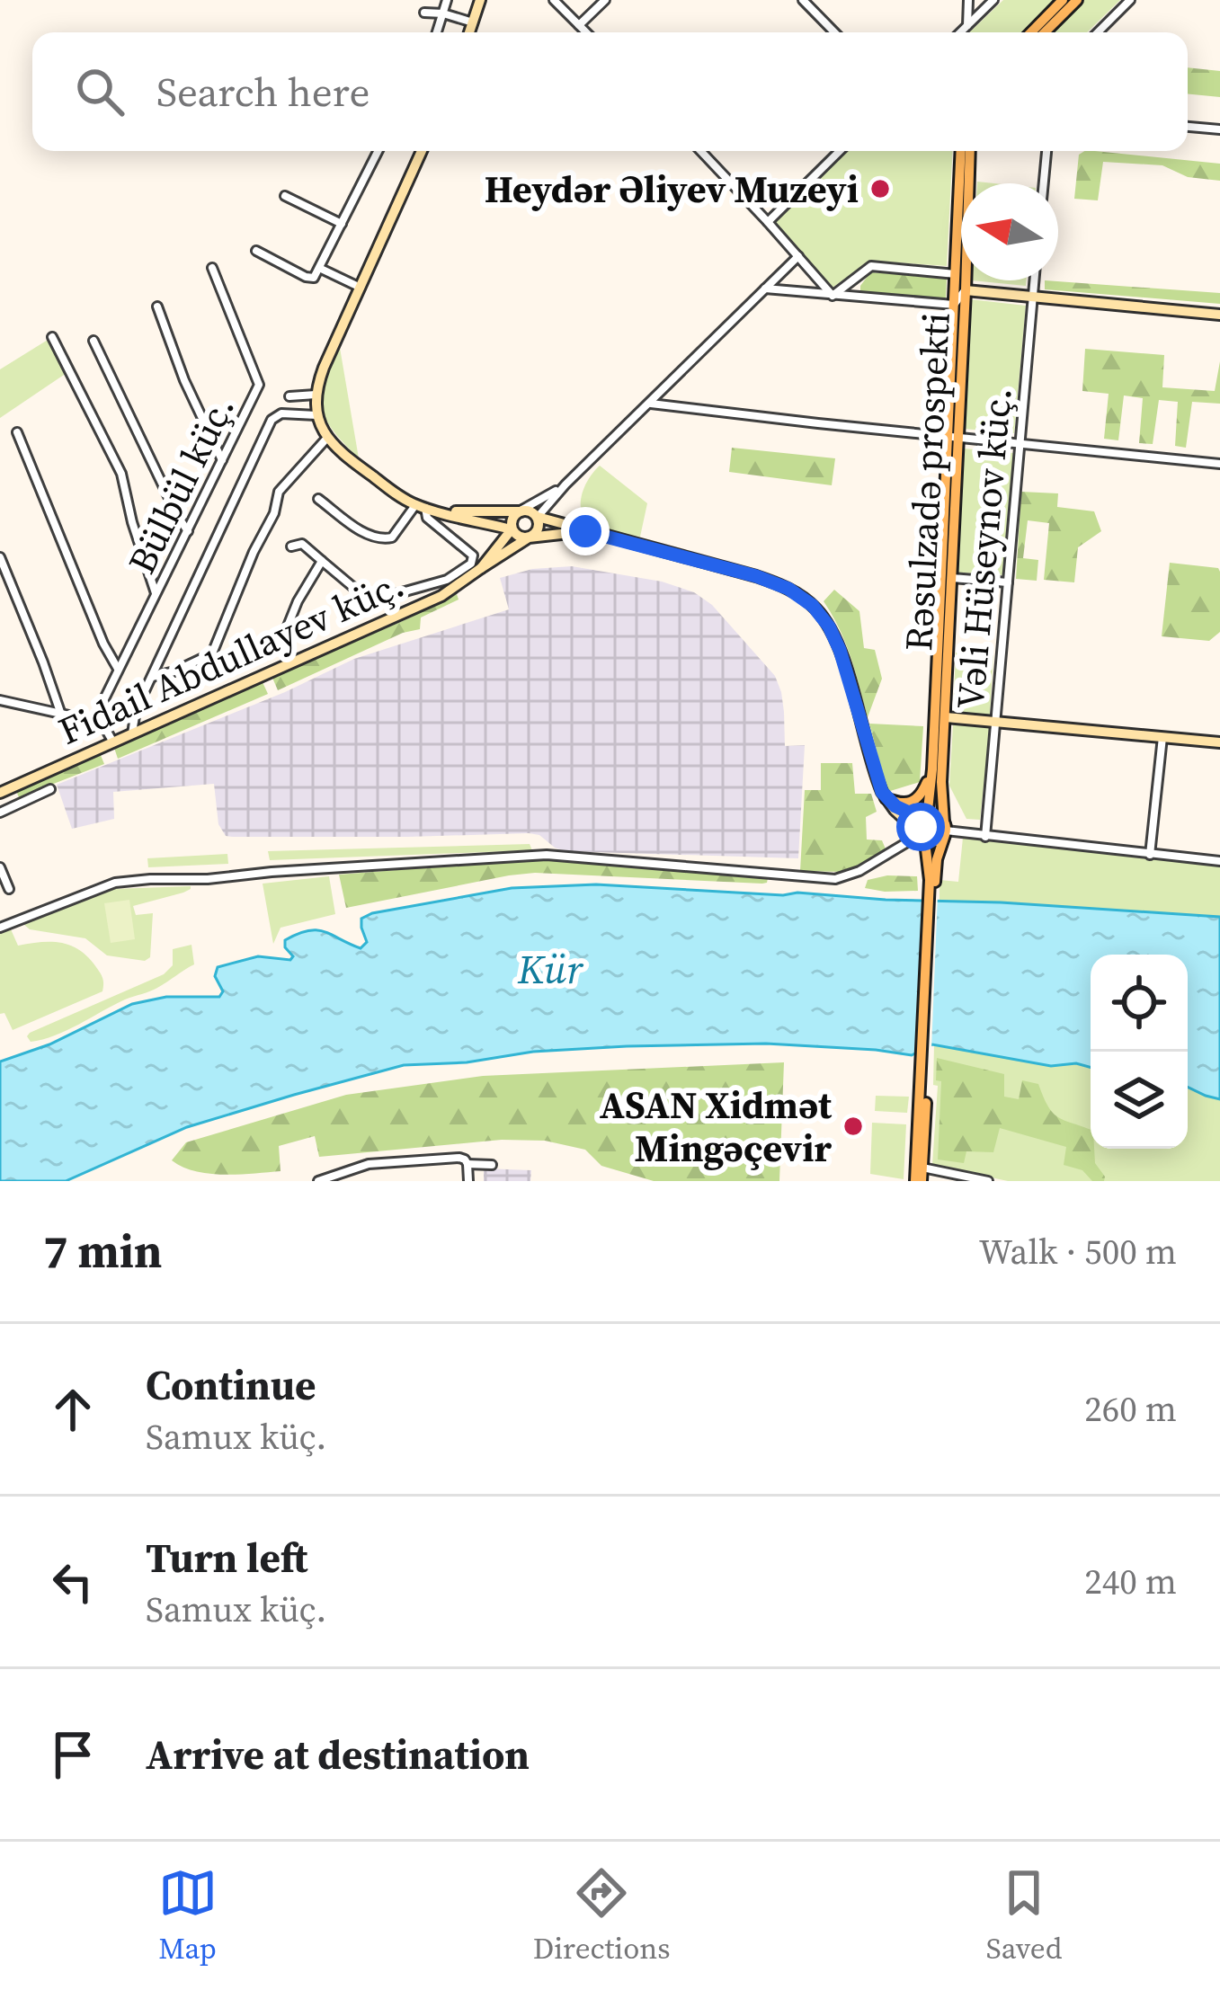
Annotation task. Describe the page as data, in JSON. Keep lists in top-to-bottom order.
{
  "streets": {
    "main road": ["Rəsulzadə prospekti", "Fidail Abdullayev küç."],
    "street": ["Bülbül küç.", "Vəli Hüseynov küç."]
  },
  "water": ["Kür"],
  "places": ["Heydər Əliyev Muzeyi", "ASAN Xidmət Mingəçevir"],
  "north": "left",
  "page": {
    "search": "Search here",
    "heading": ["7 min", "Walk · 500 m"],
    "list": [
      ["Continue", "Samux küç.", "260 m"],
      ["Turn left", "Samux küç.", "240 m"],
      "Arrive at destination"
    ],
    "nav": ["Map", "Directions", "Saved"]
  }
}
